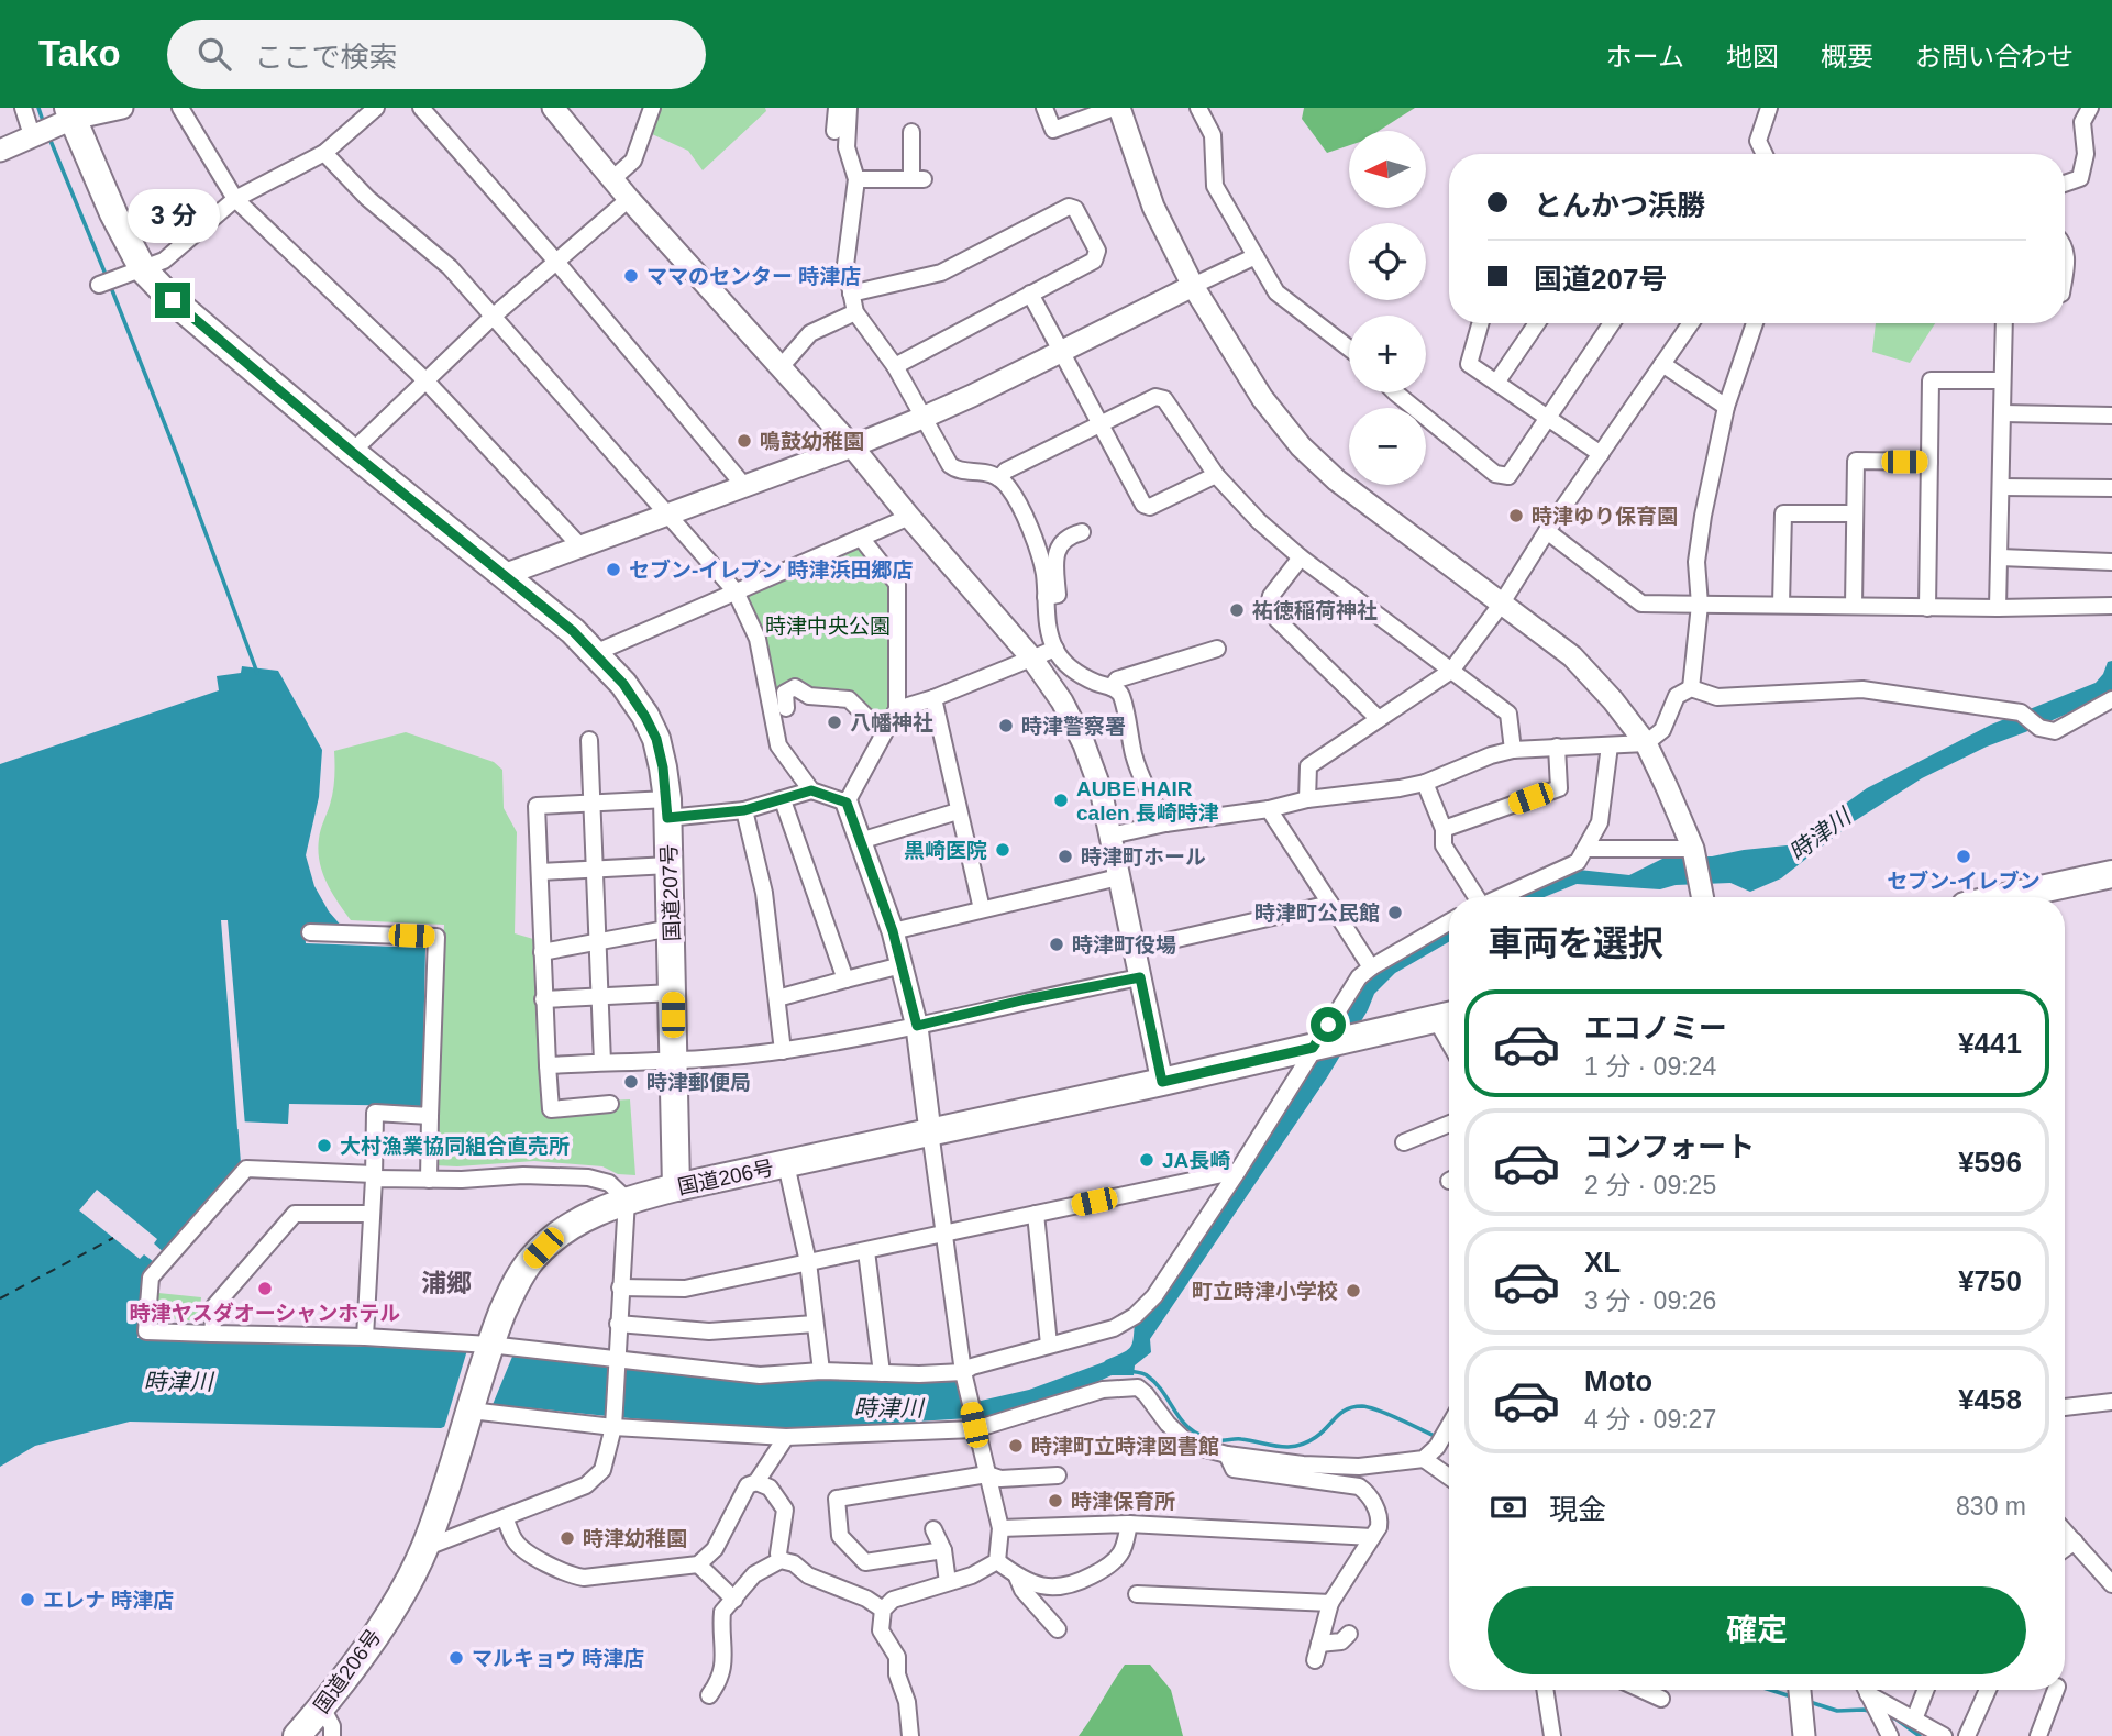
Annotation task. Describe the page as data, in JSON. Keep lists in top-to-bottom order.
{
  "streets": {
    "highway": ["国道207号", "国道206号"]
  },
  "crossings": [
    ["国道207号", "国道206号"]
  ],
  "districts": ["浦郷"],
  "water": ["時津川"],
  "parks": ["時津中央公園"],
  "places": [
    "ママのセンター 時津店",
    "鳴鼓幼稚園",
    "時津ゆり保育園",
    "セブン-イレブン 時津浜田郷店",
    "祐徳稲荷神社",
    "八幡神社",
    "時津警察署",
    "AUBE HAIR calen 長崎時津",
    "黒崎医院",
    "時津町ホール",
    "セブン-イレブン",
    "時津町公民館",
    "時津町役場",
    "時津郵便局",
    "大村漁業協同組合直売所",
    "JA長崎",
    "時津ヤスダオーシャンホテル",
    "町立時津小学校",
    "時津町立時津図書館",
    "時津保育所",
    "時津幼稚園",
    "エレナ 時津店",
    "マルキョウ 時津店"
  ],
  "north": "left",
  "page": {
    "header": "Tako",
    "search": "ここで検索",
    "nav": [
      "ホーム",
      "地図",
      "概要",
      "お問い合わせ"
    ],
    "map_buttons": ["+", "−"],
    "banner": ["とんかつ浜勝", "国道207号"],
    "bubble": "3 分",
    "heading": "車両を選択",
    "list": [
      {
        "name": "エコノミー",
        "note": "1 分 · 09:24",
        "value": "¥441"
      },
      {
        "name": "コンフォート",
        "note": "2 分 · 09:25",
        "value": "¥596"
      },
      {
        "name": "XL",
        "note": "3 分 · 09:26",
        "value": "¥750"
      },
      {
        "name": "Moto",
        "note": "4 分 · 09:27",
        "value": "¥458"
      }
    ],
    "pay": ["現金", "830 m"],
    "buttons": "確定"
  }
}
